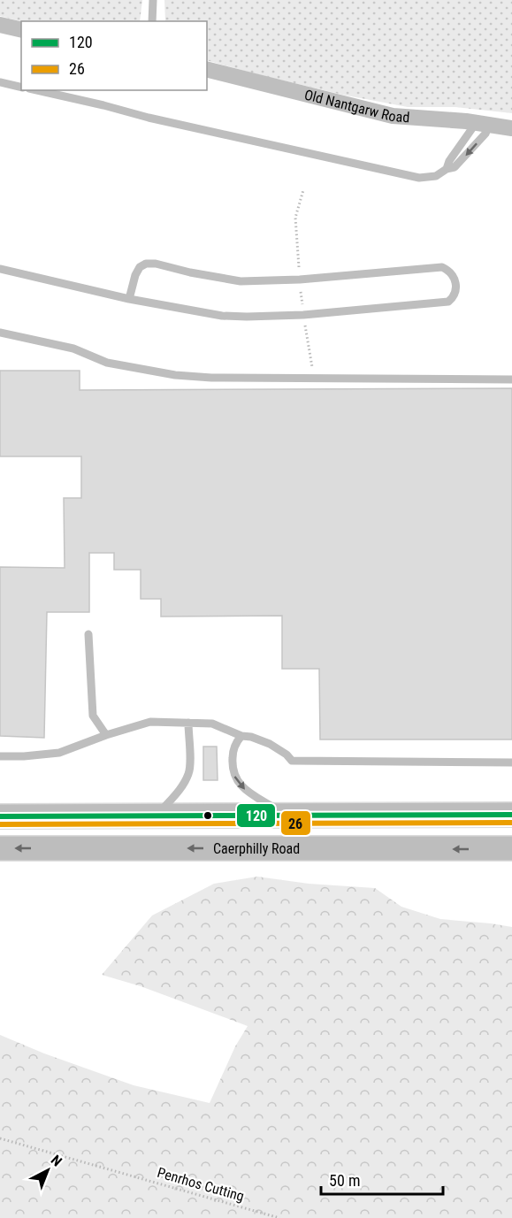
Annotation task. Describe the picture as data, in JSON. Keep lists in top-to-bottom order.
{
  "streets": {
    "main road": ["Caerphilly Road"],
    "street": ["Old Nantgarw Road"],
    "path": ["Penrhos Cutting"]
  },
  "lines": ["transit line 120", "transit line 26"],
  "legend": ["120", "26"],
  "scale_bar": "50 m",
  "north": "top right"
}
